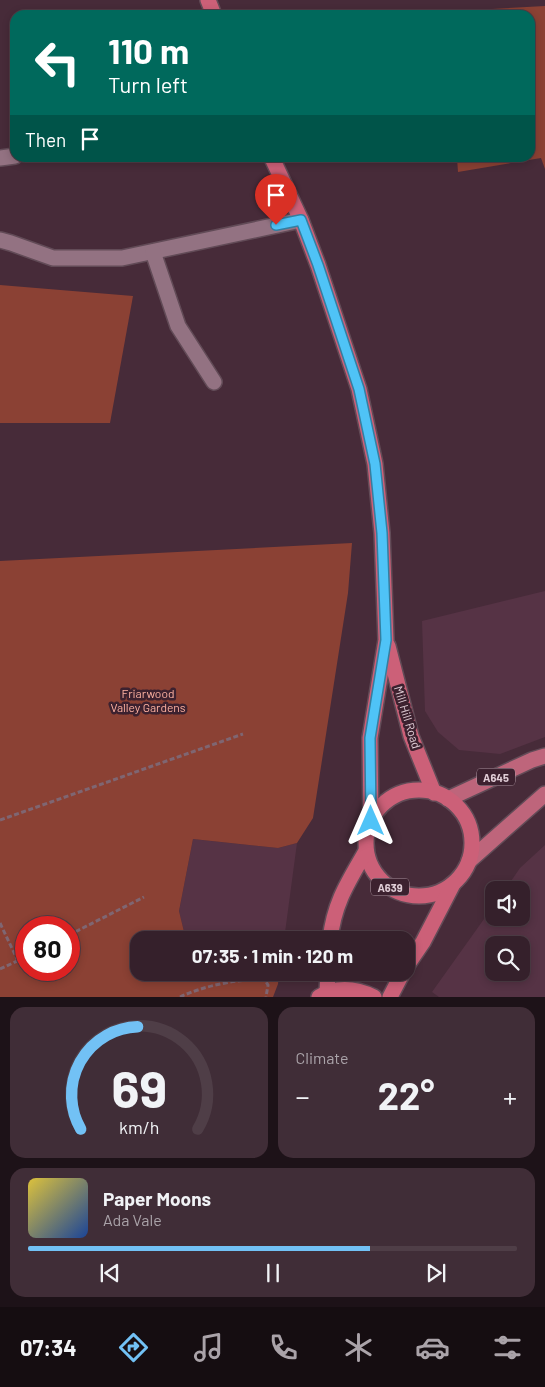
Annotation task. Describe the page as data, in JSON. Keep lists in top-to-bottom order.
{
  "streets": {
    "highway": ["Mill Hill Road", "A639"],
    "main road": ["A645"]
  },
  "crossings": [
    ["Mill Hill Road", "A645"],
    ["Mill Hill Road", "A639"],
    ["A645", "A639"]
  ],
  "parks": ["Friarwood Valley Gardens"],
  "page": {
    "turn": ["110 m", "Turn left"],
    "then": "Then",
    "limit": "80",
    "trip": "07:35 · 1 min · 120 m",
    "tile": "Climate",
    "heat": ["−", "22°", "+"],
    "song": ["Paper Moons", "Ada Vale"],
    "tabs": "07:34",
    "gauge": ["69", "km/h"]
  }
}
